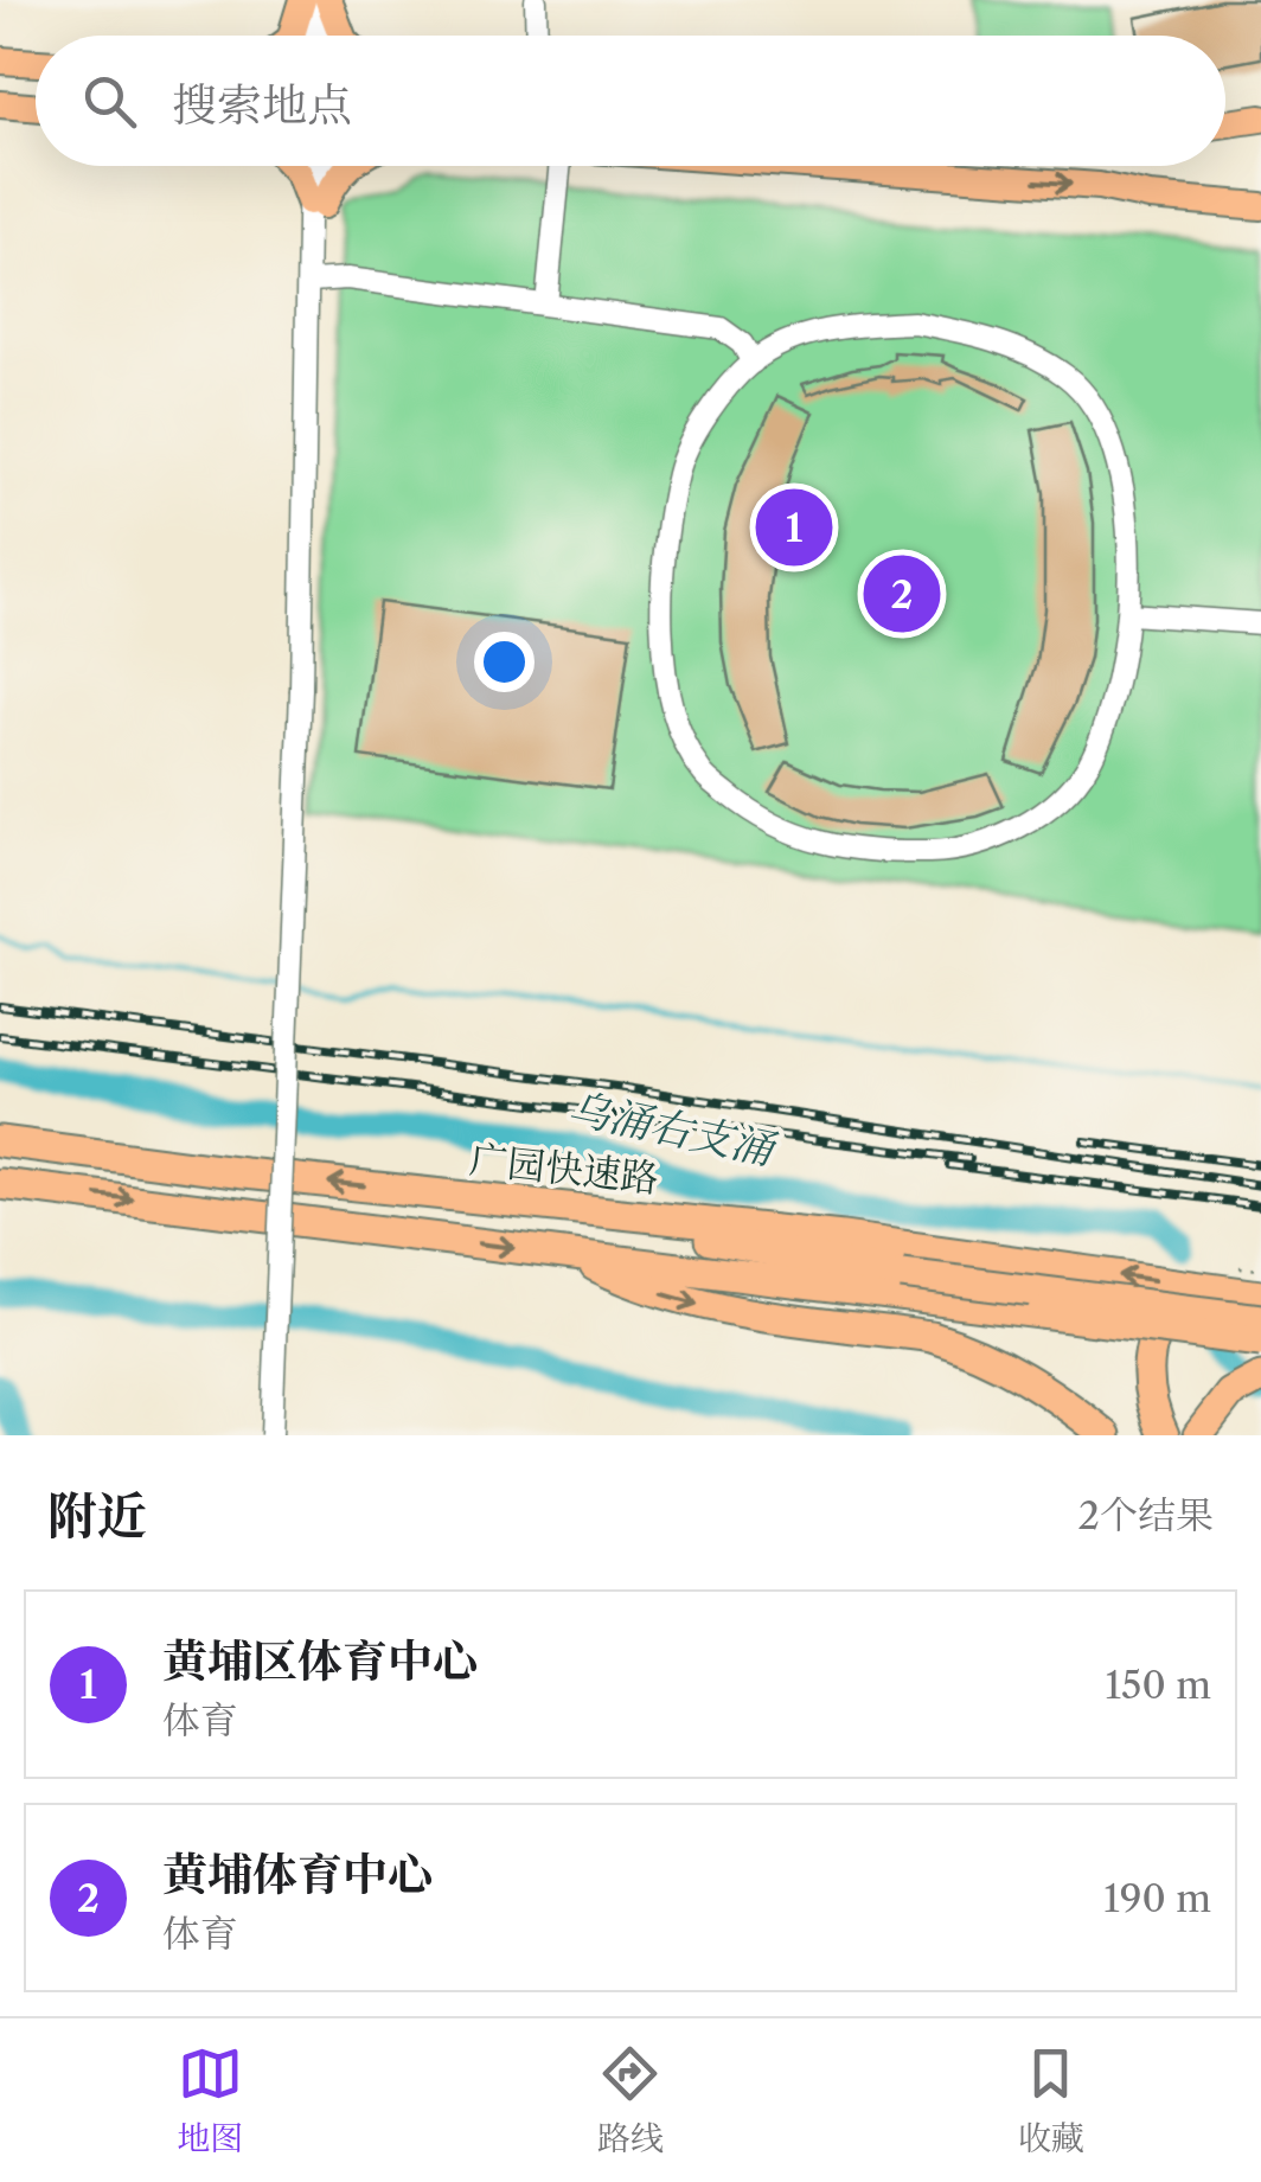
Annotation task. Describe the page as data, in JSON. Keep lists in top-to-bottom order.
{
  "streets": {
    "highway": ["广园快速路"]
  },
  "water": ["乌涌右支涌"],
  "page": {
    "search": "搜索地点",
    "pins": ["1", "2"],
    "heading": ["附近", "2个结果"],
    "list": [
      {
        "mark": "1",
        "name": "黄埔区体育中心",
        "note": "体育",
        "value": "150 m"
      },
      {
        "mark": "2",
        "name": "黄埔体育中心",
        "note": "体育",
        "value": "190 m"
      }
    ],
    "nav": ["地图", "路线", "收藏"]
  }
}
